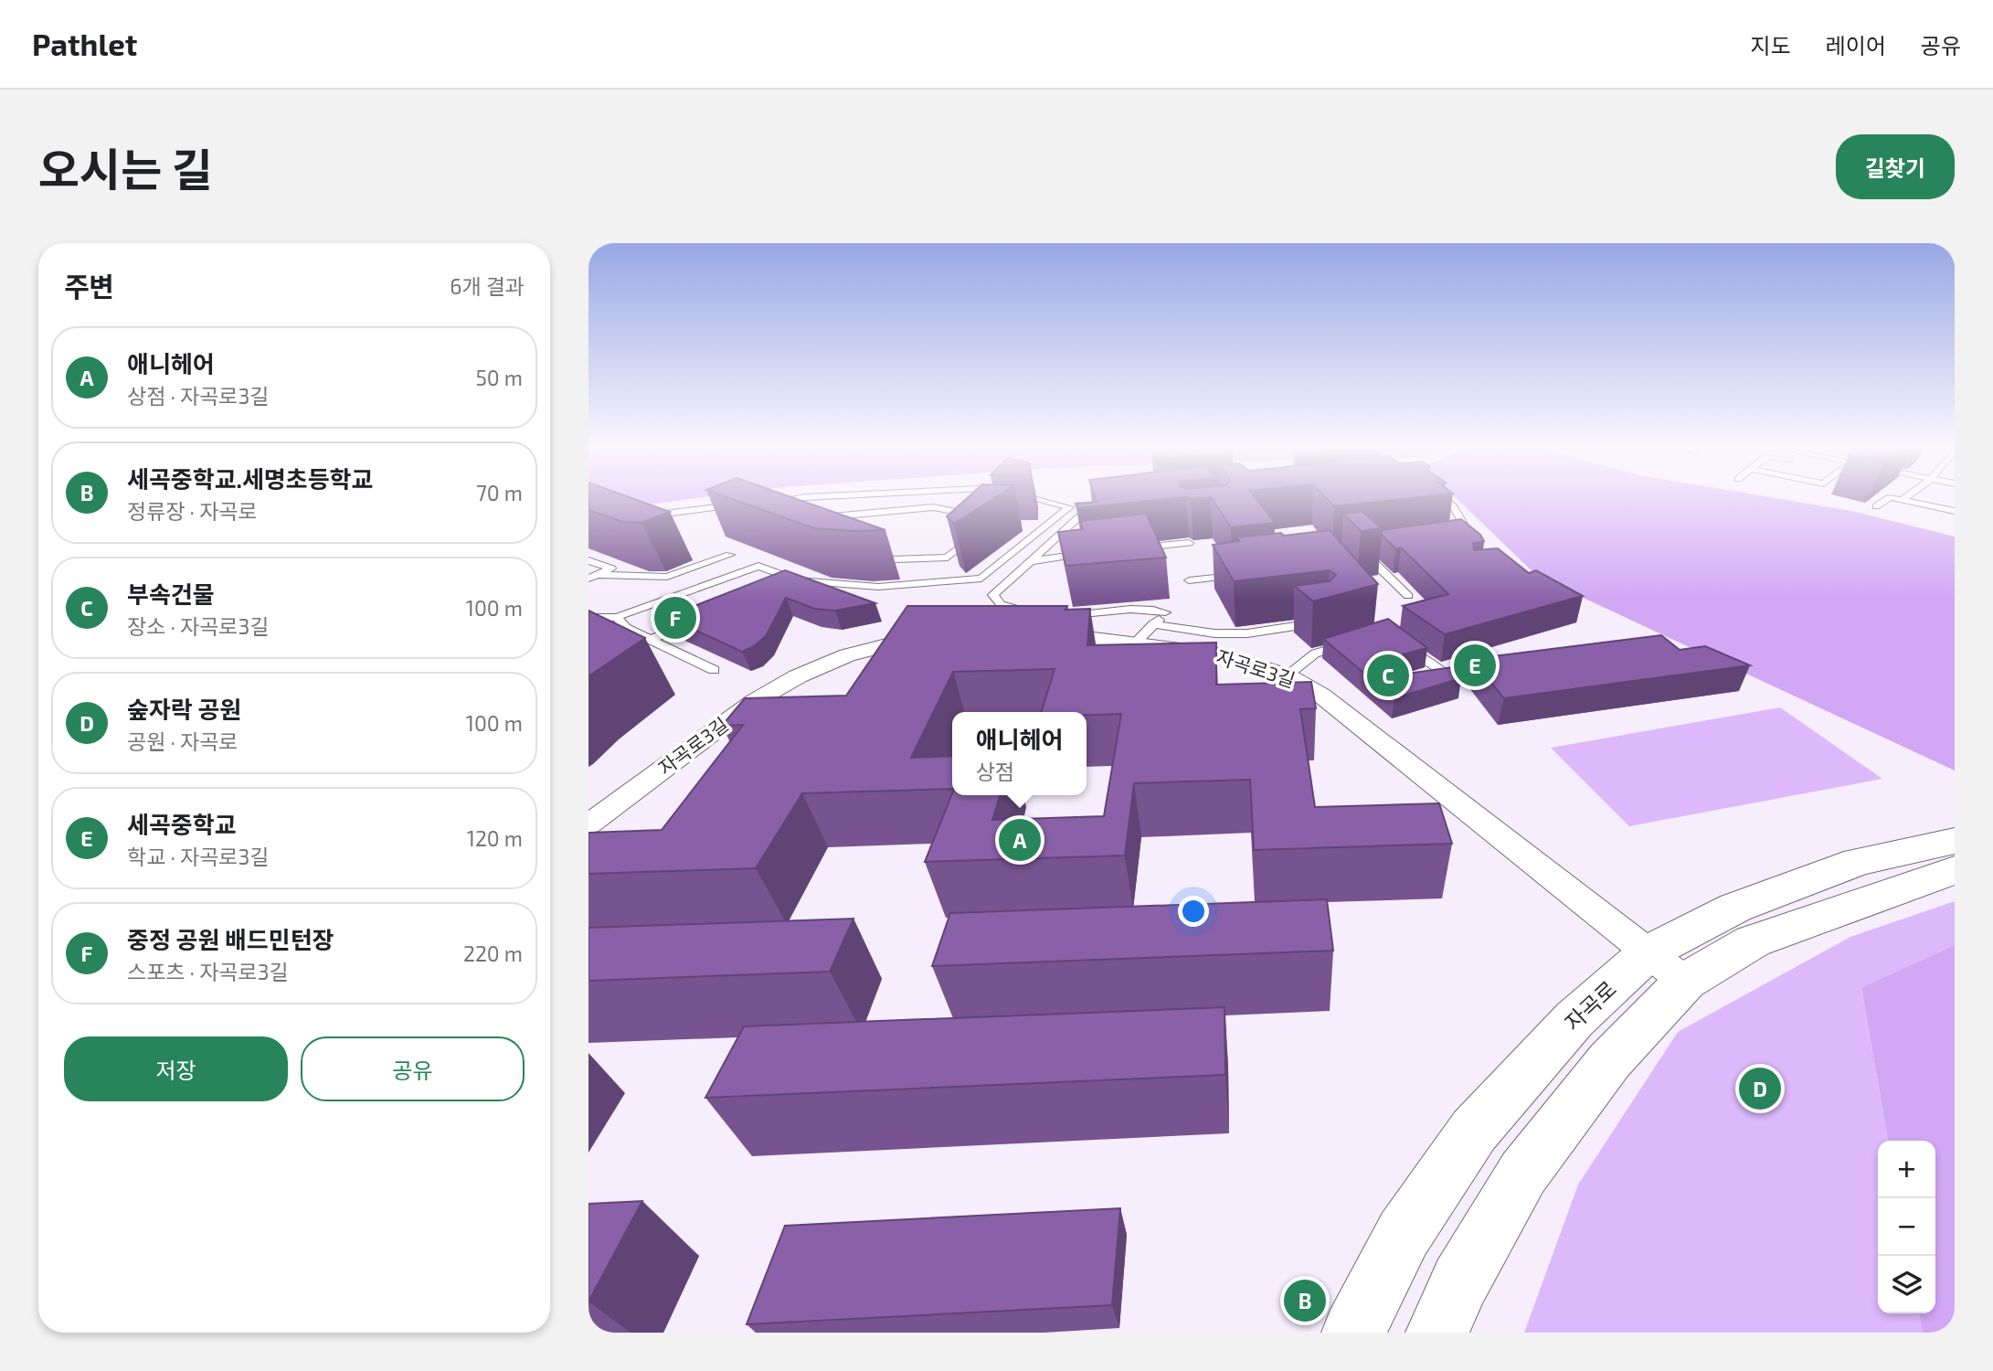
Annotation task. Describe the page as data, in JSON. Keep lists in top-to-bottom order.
{
  "streets": {
    "main road": ["자곡로"],
    "street": ["자곡로3길"]
  },
  "crossings": [
    ["자곡로3길", "자곡로"]
  ],
  "page": {
    "header": "Pathlet",
    "nav": ["지도", "레이어", "공유"],
    "title": "오시는 길",
    "buttons": [
      "길찾기",
      ["저장", "공유"]
    ],
    "heading": ["주변", "6개 결과"],
    "list": [
      {
        "mark": "A",
        "name": "애니헤어",
        "note": "상점 · 자곡로3길",
        "value": "50 m"
      },
      {
        "mark": "B",
        "name": "세곡중학교.세명초등학교",
        "note": "정류장 · 자곡로",
        "value": "70 m"
      },
      {
        "mark": "C",
        "name": "부속건물",
        "note": "장소 · 자곡로3길",
        "value": "100 m"
      },
      {
        "mark": "D",
        "name": "숲자락 공원",
        "note": "공원 · 자곡로",
        "value": "100 m"
      },
      {
        "mark": "E",
        "name": "세곡중학교",
        "note": "학교 · 자곡로3길",
        "value": "120 m"
      },
      {
        "mark": "F",
        "name": "중정 공원 배드민턴장",
        "note": "스포츠 · 자곡로3길",
        "value": "220 m"
      }
    ],
    "pins": [
      "F",
      "E",
      "C",
      "A",
      "D",
      "B"
    ],
    "popup": ["애니헤어", "상점"],
    "map_buttons": ["+", "−"]
  }
}
